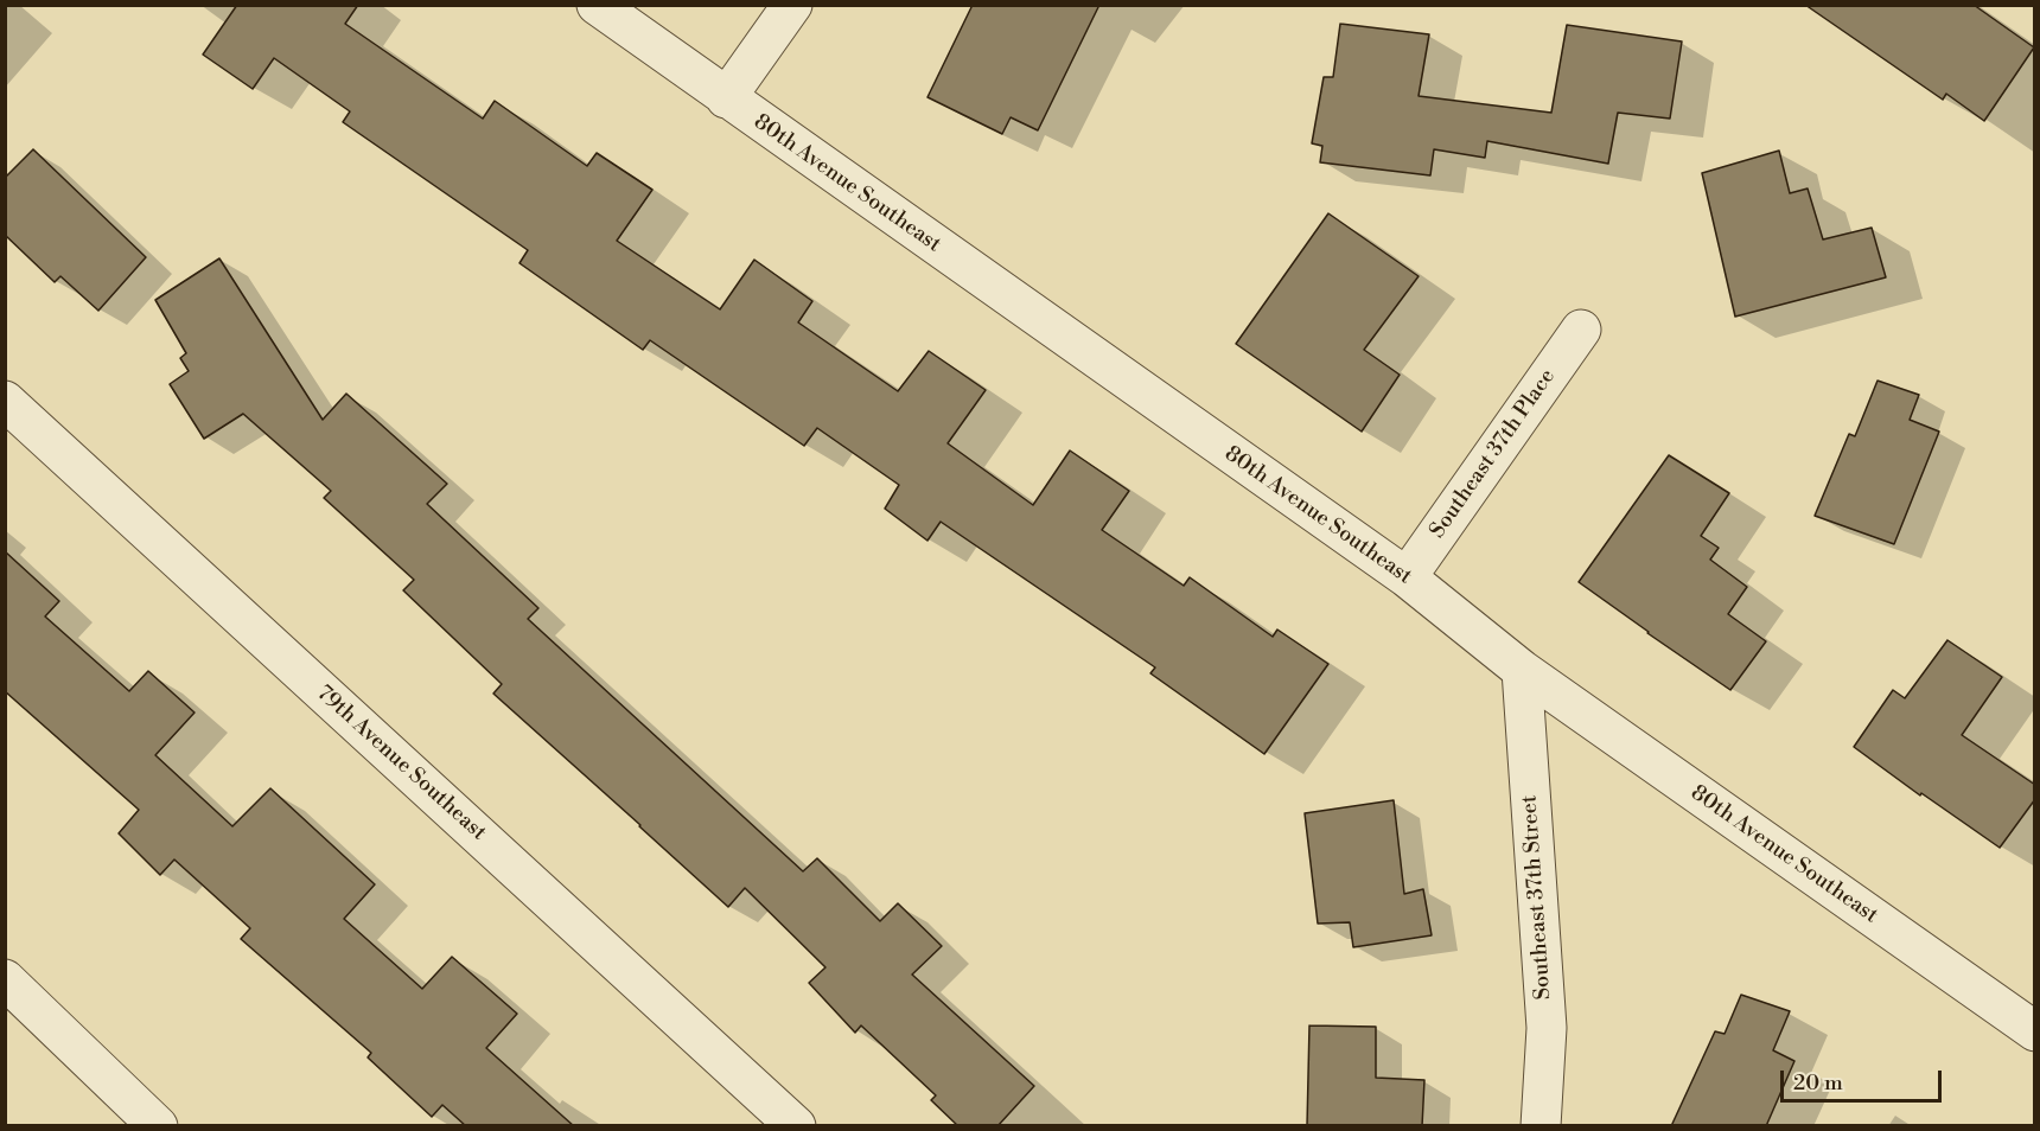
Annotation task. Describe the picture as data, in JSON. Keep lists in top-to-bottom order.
{
  "streets": {
    "street": [
      "80th Avenue Southeast",
      "Southeast 37th Place",
      "79th Avenue Southeast",
      "Southeast 37th Street"
    ]
  },
  "crossings": [
    ["80th Avenue Southeast", "Southeast 37th Place"],
    ["80th Avenue Southeast", "Southeast 37th Street"]
  ],
  "scale_bar": "20 m"
}
